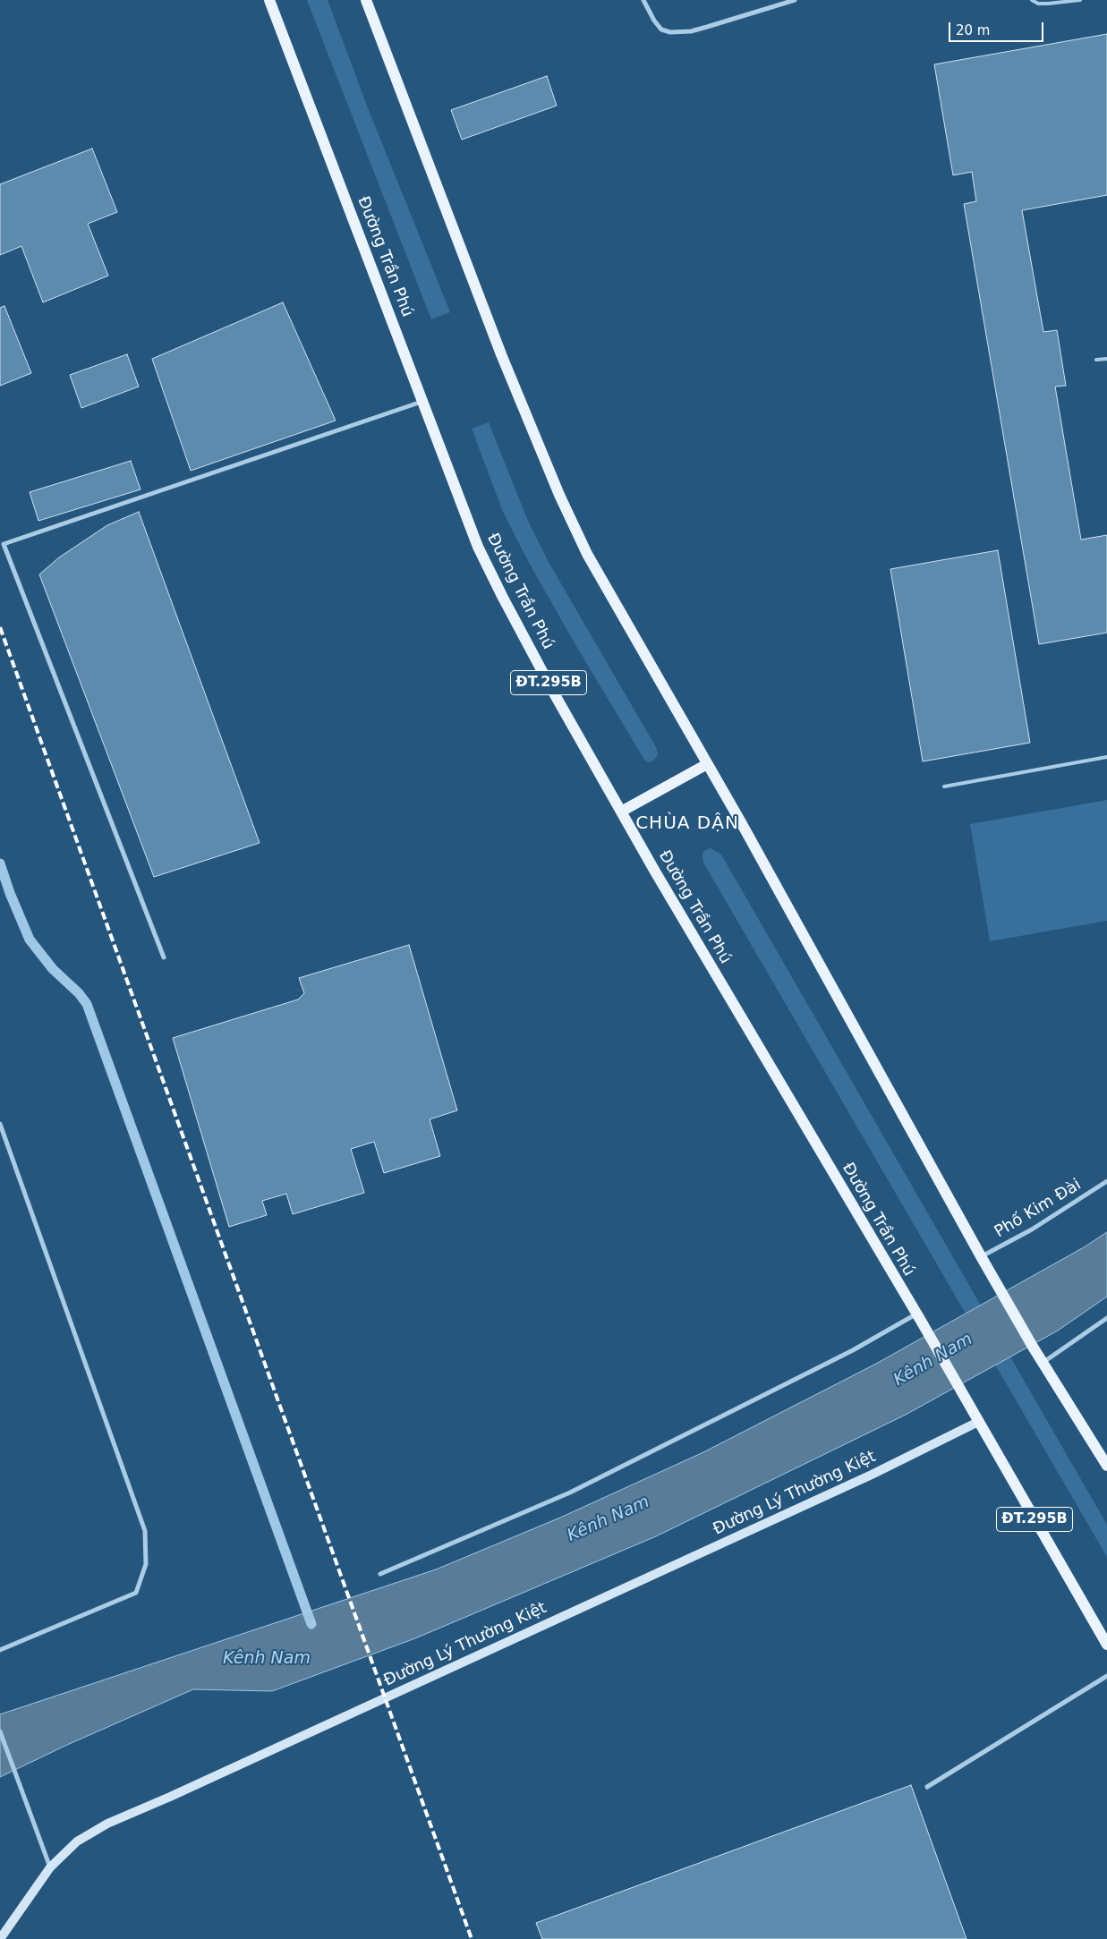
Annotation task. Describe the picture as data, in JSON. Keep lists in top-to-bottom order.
{
  "streets": {
    "main road": ["Đường Trần Phú", "ĐT.295B", "Đường Lý Thường Kiệt"],
    "street": ["Phố Kim Đài"]
  },
  "crossings": [
    ["Đường Trần Phú", "Đường Lý Thường Kiệt"]
  ],
  "districts": ["CHÙA DẬN"],
  "water": ["Kênh Nam"],
  "scale_bar": "20 m"
}
